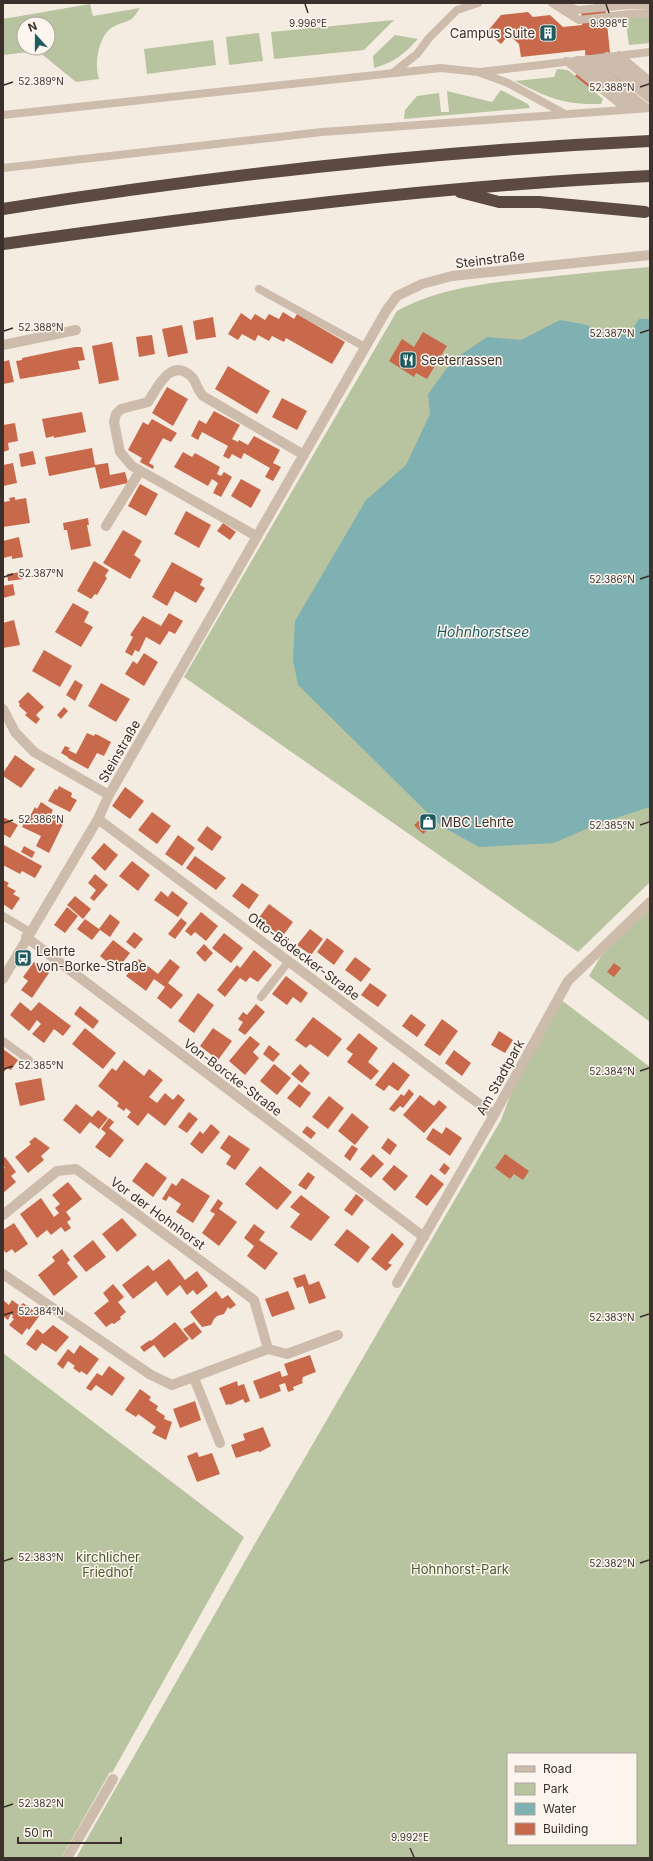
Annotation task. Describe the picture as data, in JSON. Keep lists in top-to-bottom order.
{
  "streets": {
    "street": [
      "Steinstraße",
      "Otto-Bödecker-Straße",
      "Von-Borcke-Straße",
      "Am Stadtpark",
      "Vor der Hohnhorst"
    ]
  },
  "crossings": [
    ["Steinstraße", "Otto-Bödecker-Straße"],
    ["Steinstraße", "Von-Borcke-Straße"],
    ["Otto-Bödecker-Straße", "Am Stadtpark"],
    ["Von-Borcke-Straße", "Am Stadtpark"]
  ],
  "water": ["Hohnhorstsee"],
  "parks": ["kirchlicher Friedhof", "Hohnhorst-Park"],
  "places": {
    "building": ["Campus Suite"],
    "restaurant": ["Seeterrassen"],
    "shop": ["MBC Lehrte"],
    "bus stop": ["Lehrte von-Borke-Straße"]
  },
  "legend": [
    "Road",
    "Park",
    "Water",
    "Building"
  ],
  "scale_bar": "50 m",
  "north": "top",
  "coordinates": [
    "9.996°E",
    "9.998°E",
    "52.389°N",
    "52.388°N",
    "52.387°N",
    "52.386°N",
    "52.385°N",
    "52.384°N",
    "52.383°N",
    "52.382°N",
    "9.992°E"
  ]
}
